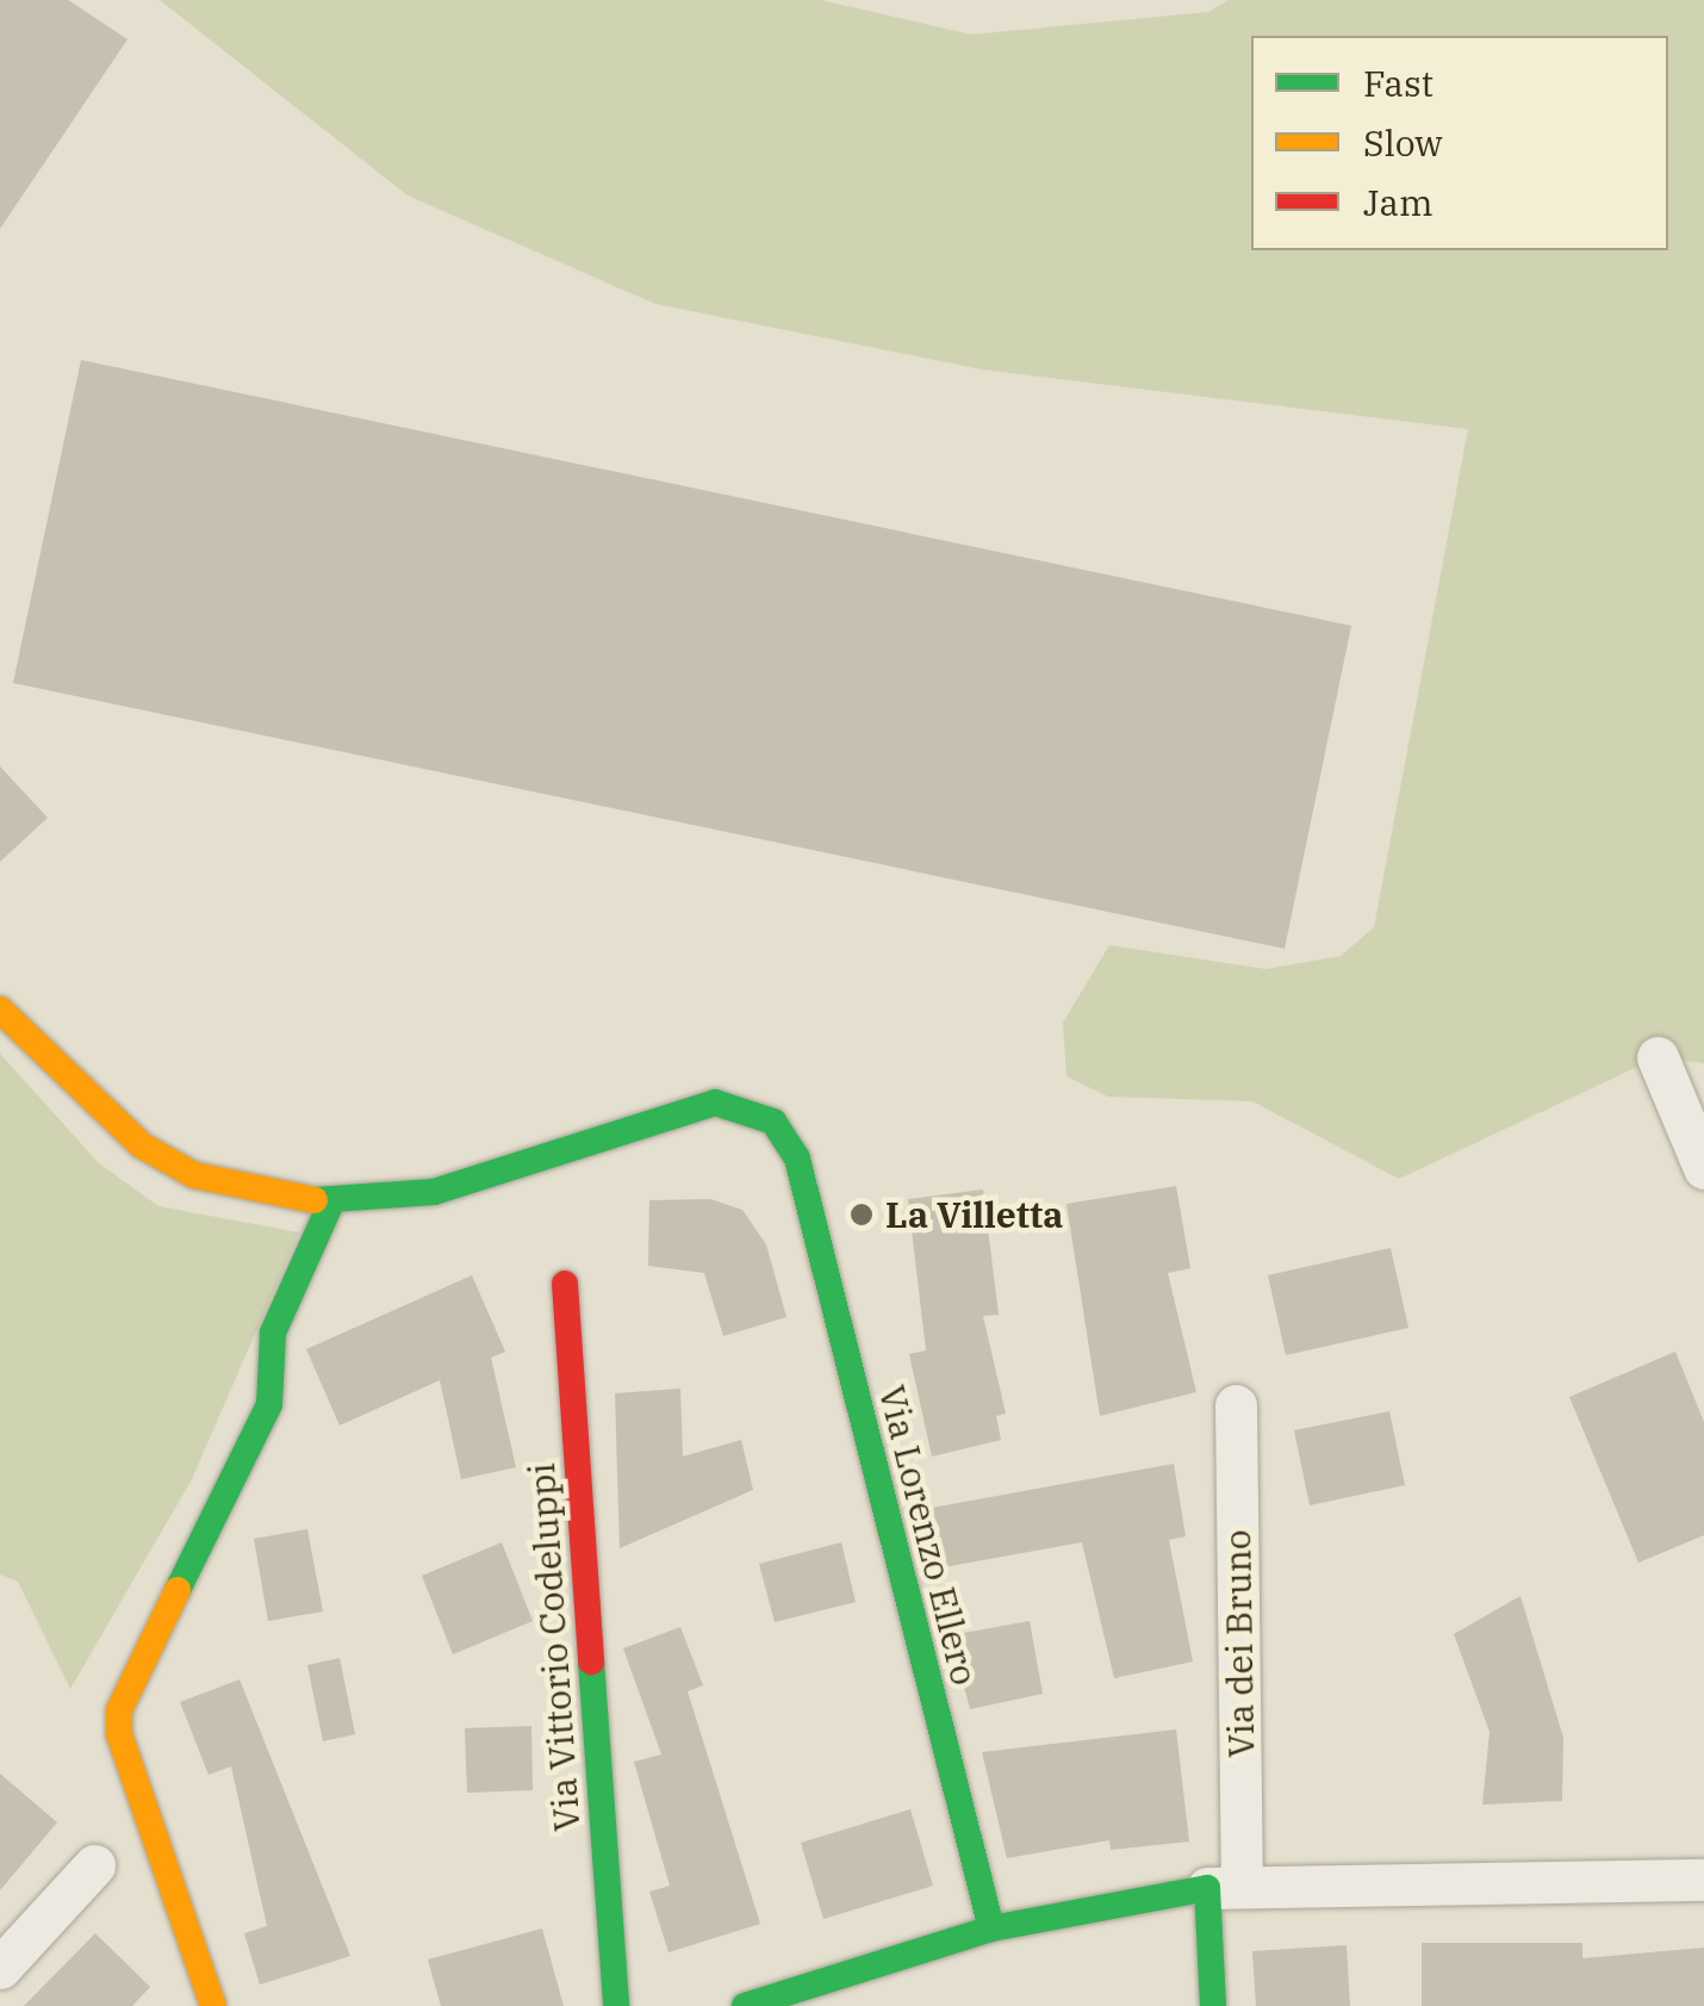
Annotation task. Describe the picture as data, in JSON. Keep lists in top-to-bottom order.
{
  "streets": {
    "street": ["Via Lorenzo Ellero", "Via dei Bruno", "Via Vittorio Codeluppi"]
  },
  "places": ["La Villetta"],
  "legend": ["Fast", "Slow", "Jam"]
}
